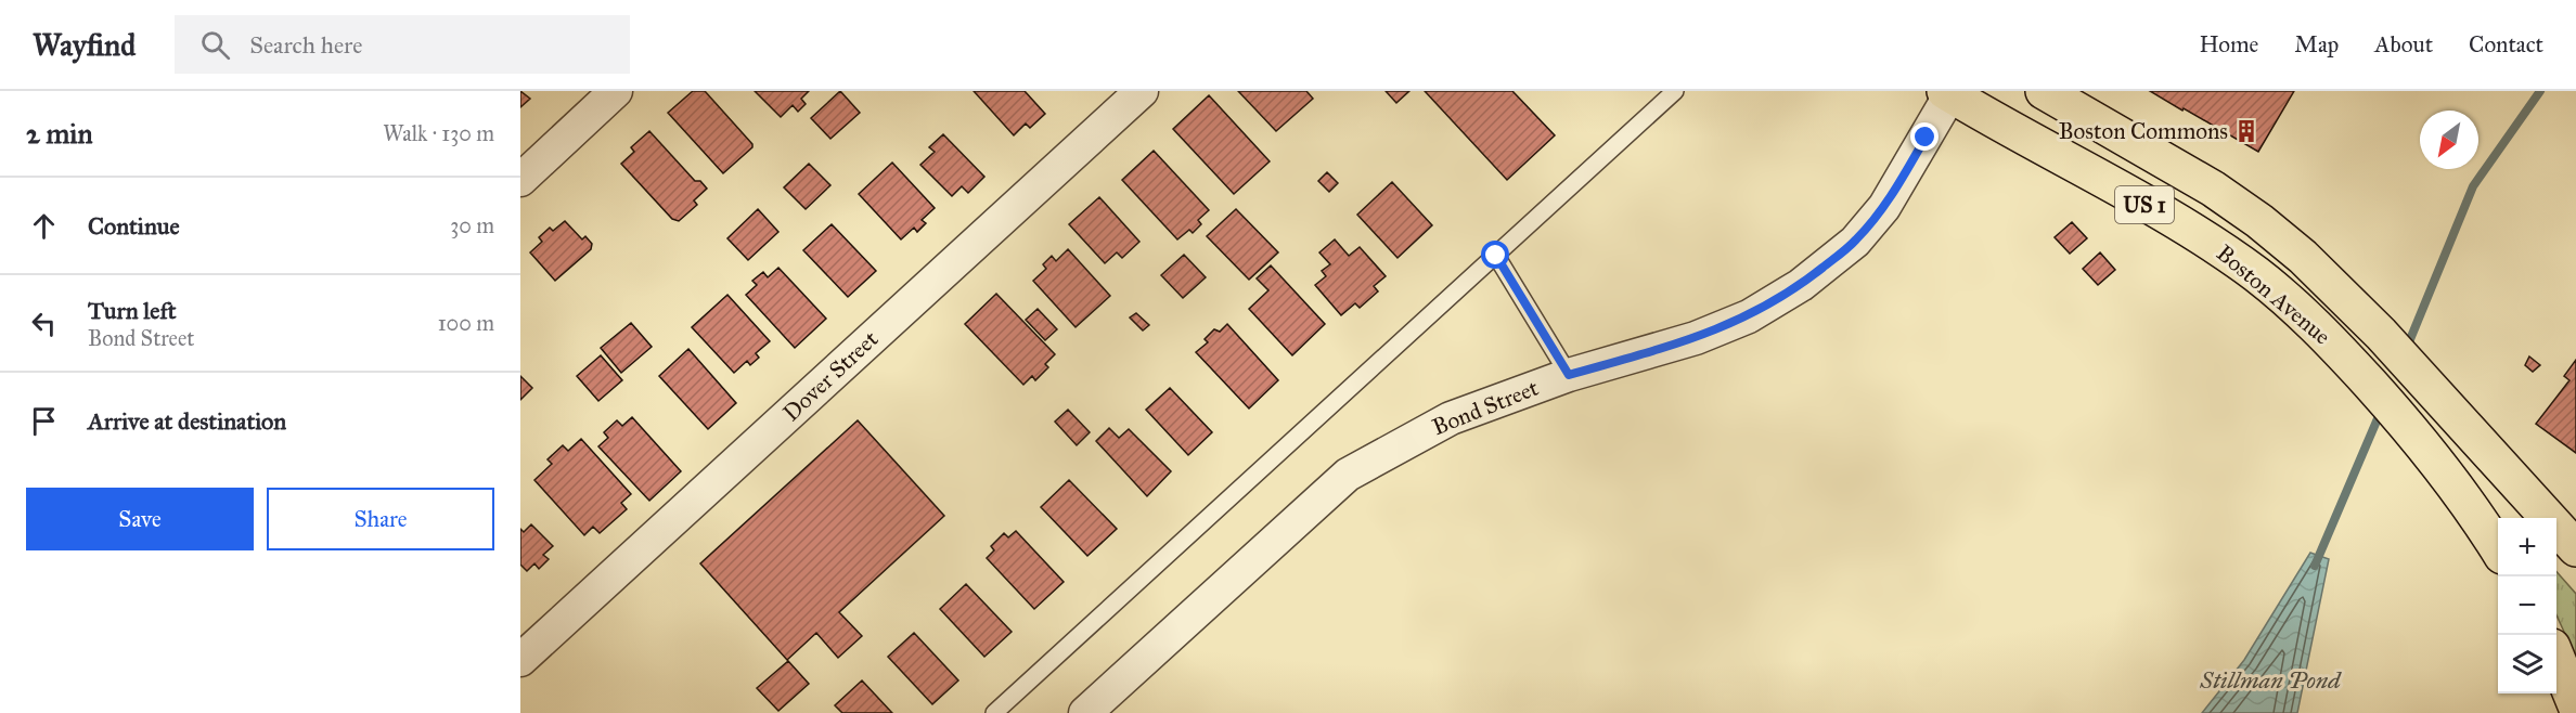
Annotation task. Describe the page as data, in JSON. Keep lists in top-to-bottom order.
{
  "streets": {
    "main road": ["US 1", "Boston Avenue"],
    "street": ["Dover Street", "Bond Street"]
  },
  "crossings": [
    ["Boston Avenue", "Bond Street"]
  ],
  "water": ["Stillman Pond"],
  "places": {
    "building": ["Boston Commons"]
  },
  "north": "bottom left",
  "page": {
    "header": "Wayfind",
    "search": "Search here",
    "nav": [
      "Home",
      "Map",
      "About",
      "Contact"
    ],
    "heading": ["2 min", "Walk · 130 m"],
    "list": [
      ["Continue", "30 m"],
      ["Turn left", "Bond Street", "100 m"],
      "Arrive at destination"
    ],
    "buttons": ["Save", "Share"],
    "map_buttons": ["+", "−"]
  }
}
